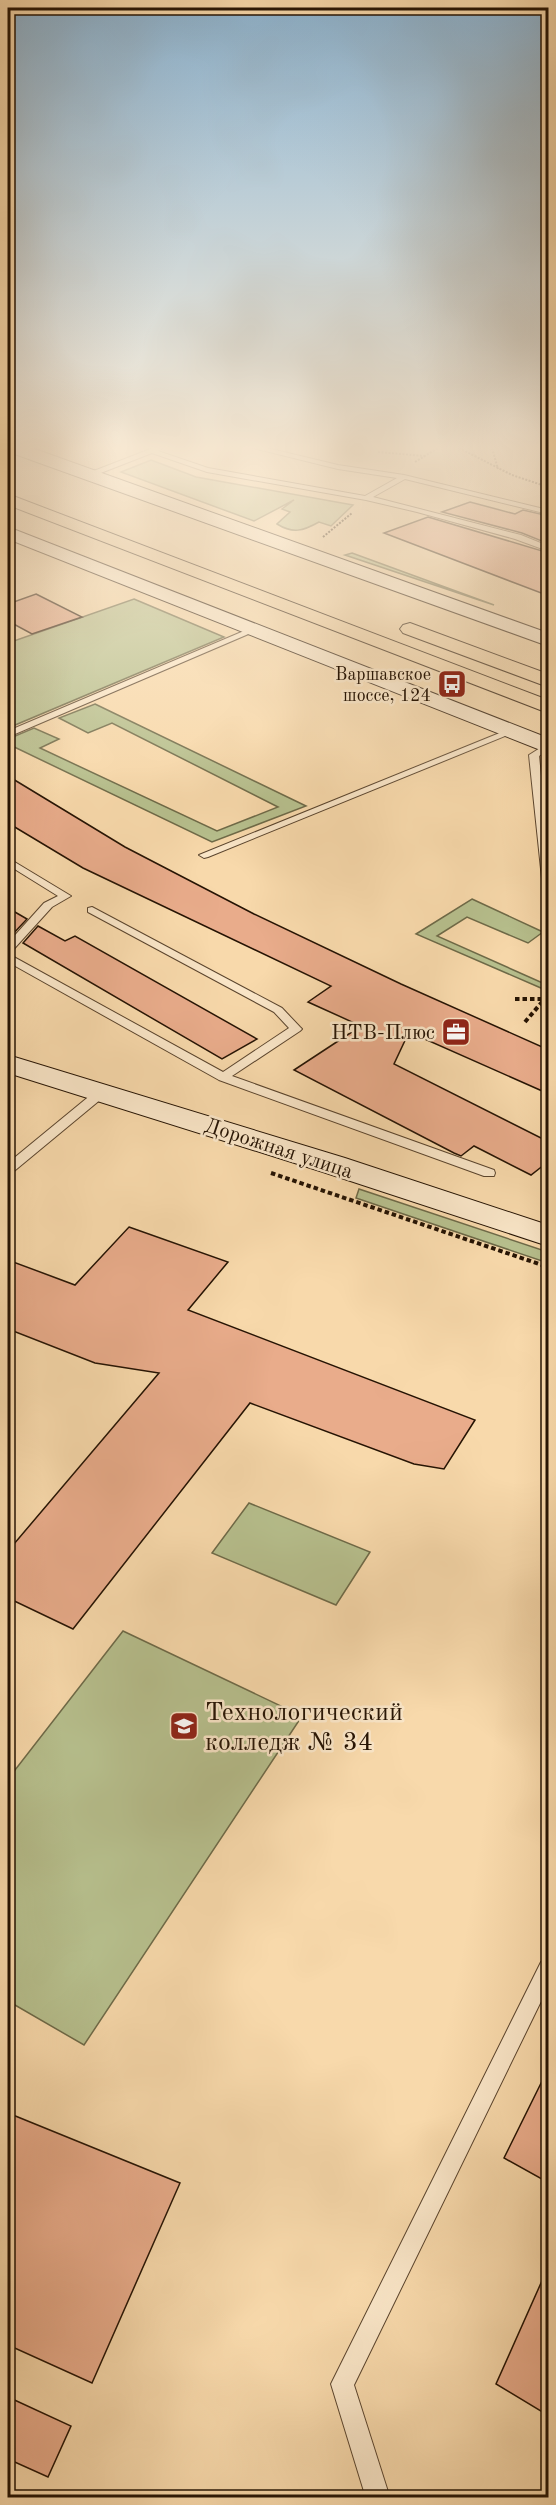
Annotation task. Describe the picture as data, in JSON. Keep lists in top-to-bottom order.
{
  "streets": {
    "main road": ["Дорожная улица"]
  },
  "places": {
    "bus stop": ["Варшавское шоссе, 124"],
    "office": ["НТВ-Плюс"],
    "school or university": ["Технологический колледж № 34"]
  }
}
